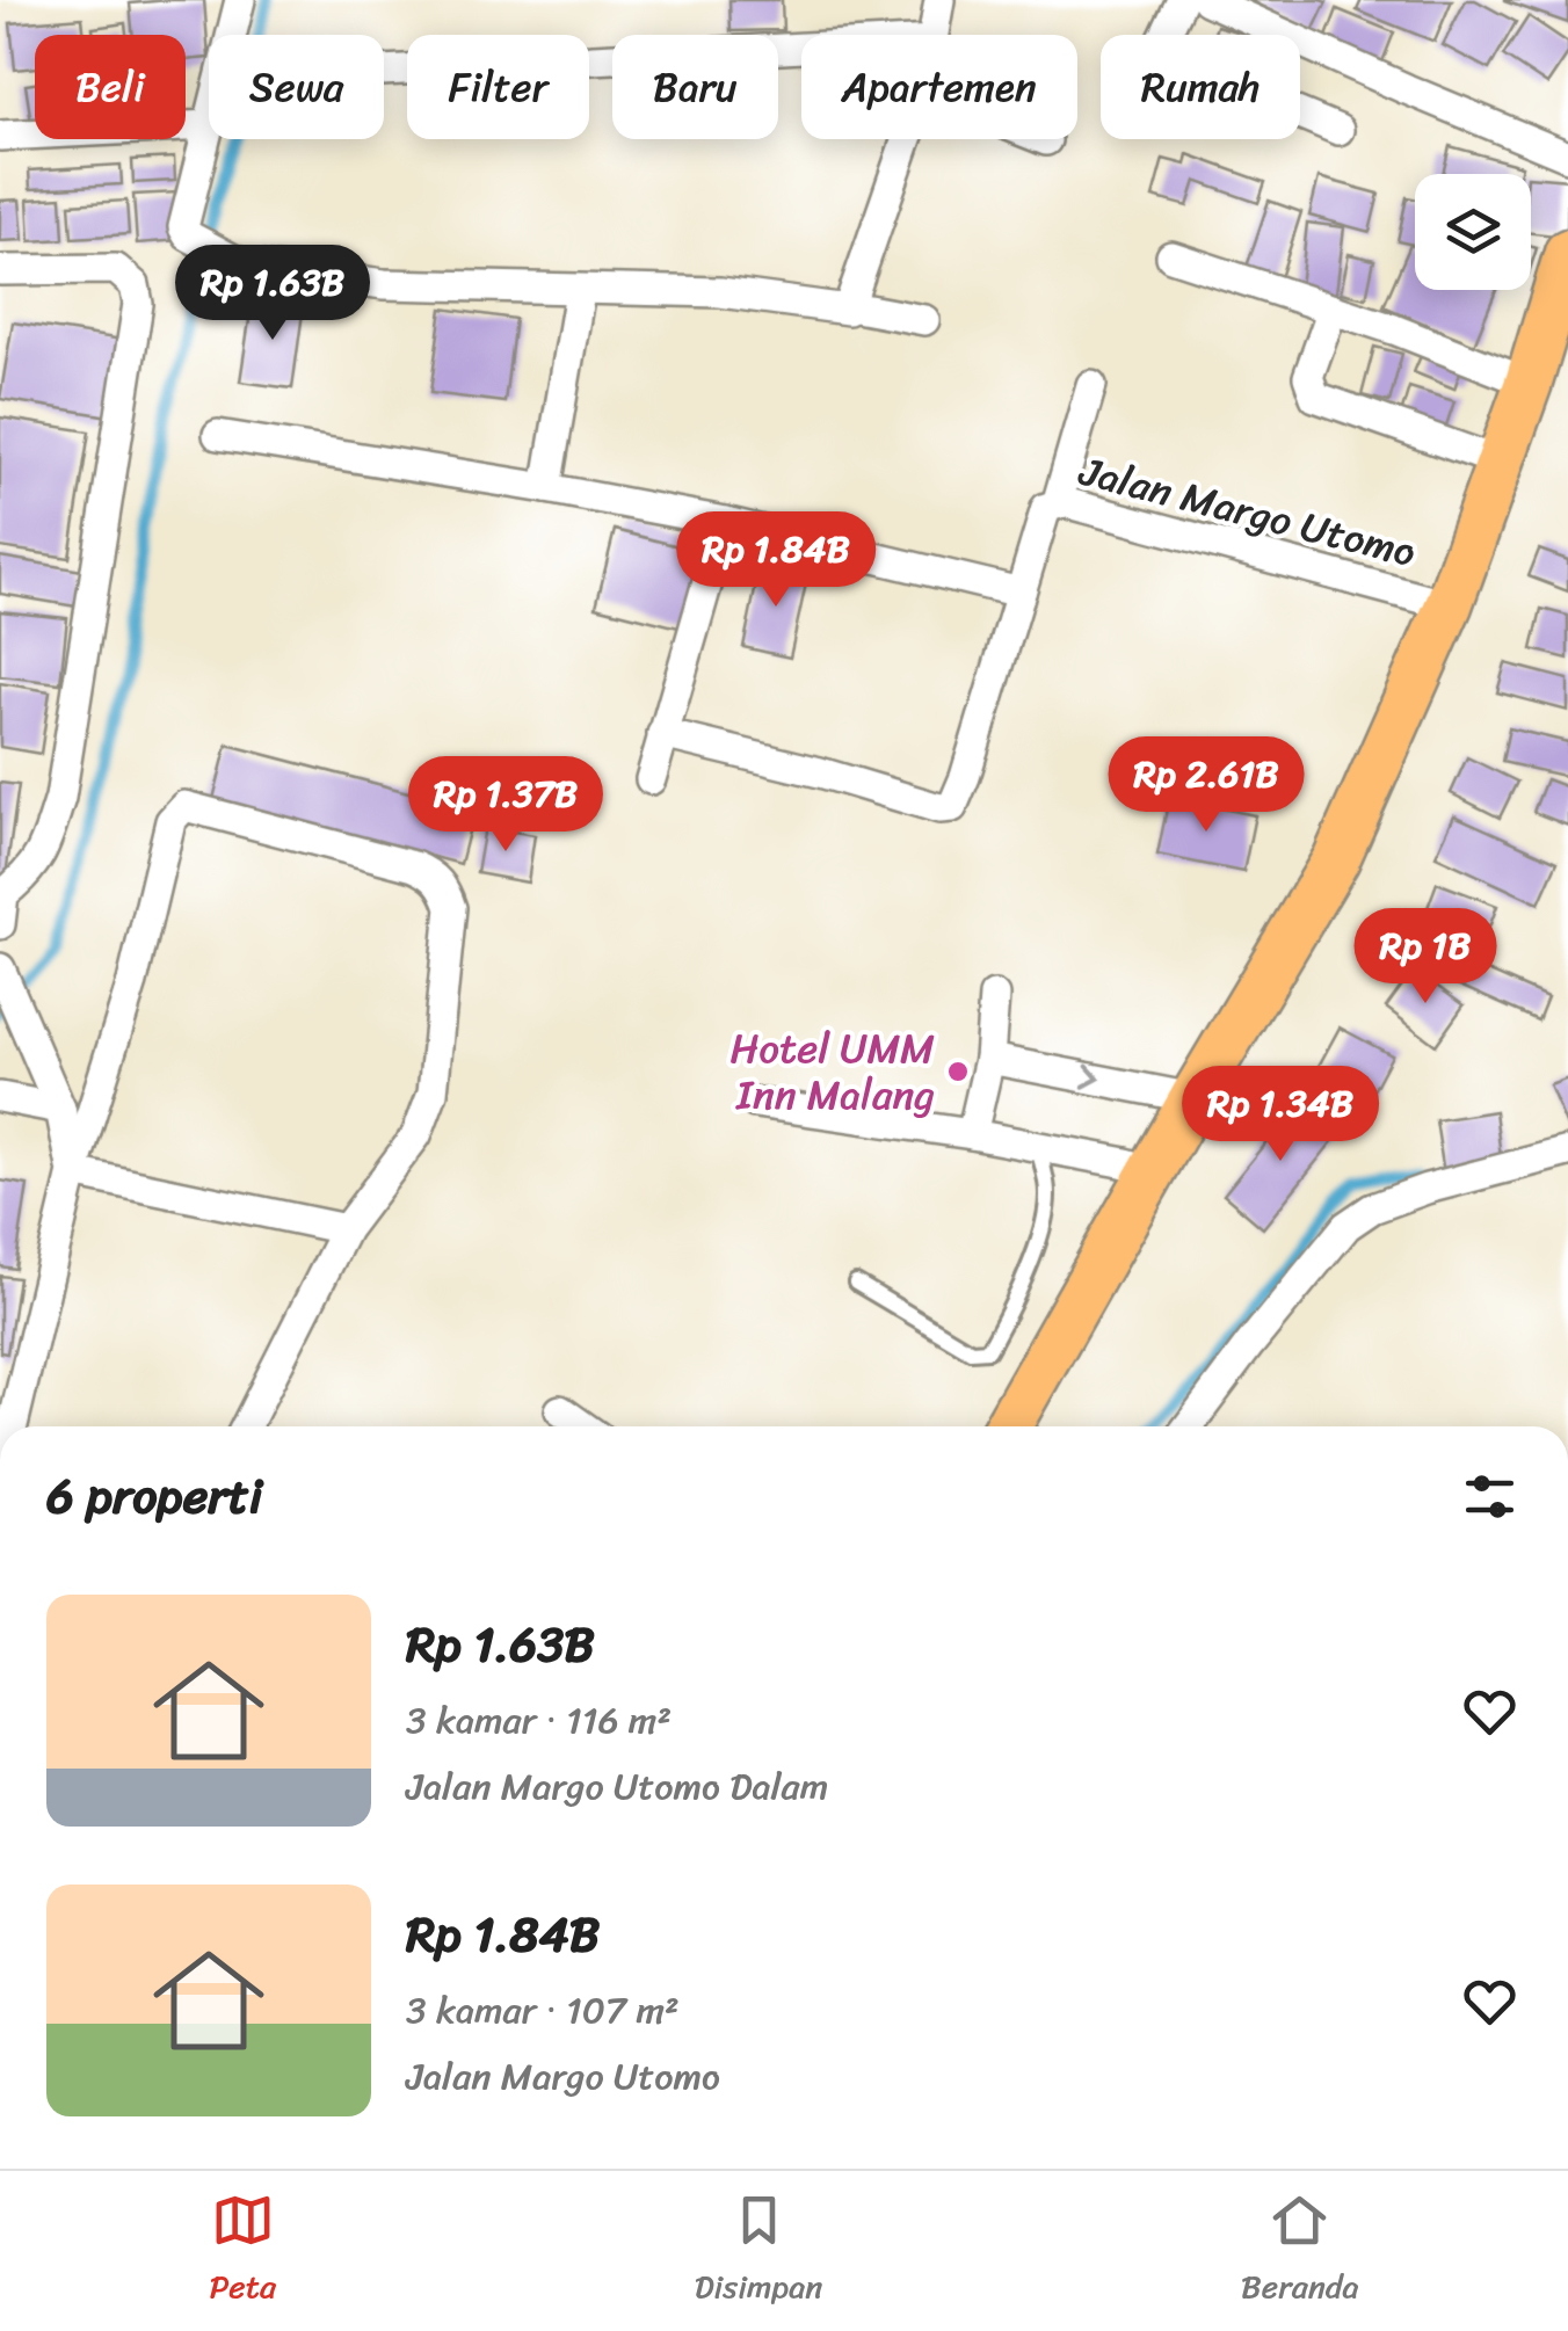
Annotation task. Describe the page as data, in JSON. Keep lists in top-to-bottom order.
{
  "streets": {
    "street": ["Jalan Margo Utomo"]
  },
  "places": ["Hotel UMM Inn Malang"],
  "page": {
    "chip": [
      "Beli",
      "Sewa",
      "Filter",
      "Baru",
      "Apartemen",
      "Rumah"
    ],
    "price": [
      "Rp 1.63B",
      "Rp 1.84B",
      "Rp 2.61B",
      "Rp 1.37B",
      "Rp 1B",
      "Rp 1.34B"
    ],
    "heading": "6 properti",
    "list": [
      {
        "name": "Rp 1.63B",
        "note": "3 kamar · 116 m² · Jalan Margo Utomo Dalam"
      },
      {
        "name": "Rp 1.84B",
        "note": "3 kamar · 107 m² · Jalan Margo Utomo"
      }
    ],
    "tabs": ["Peta", "Disimpan", "Beranda"]
  }
}
